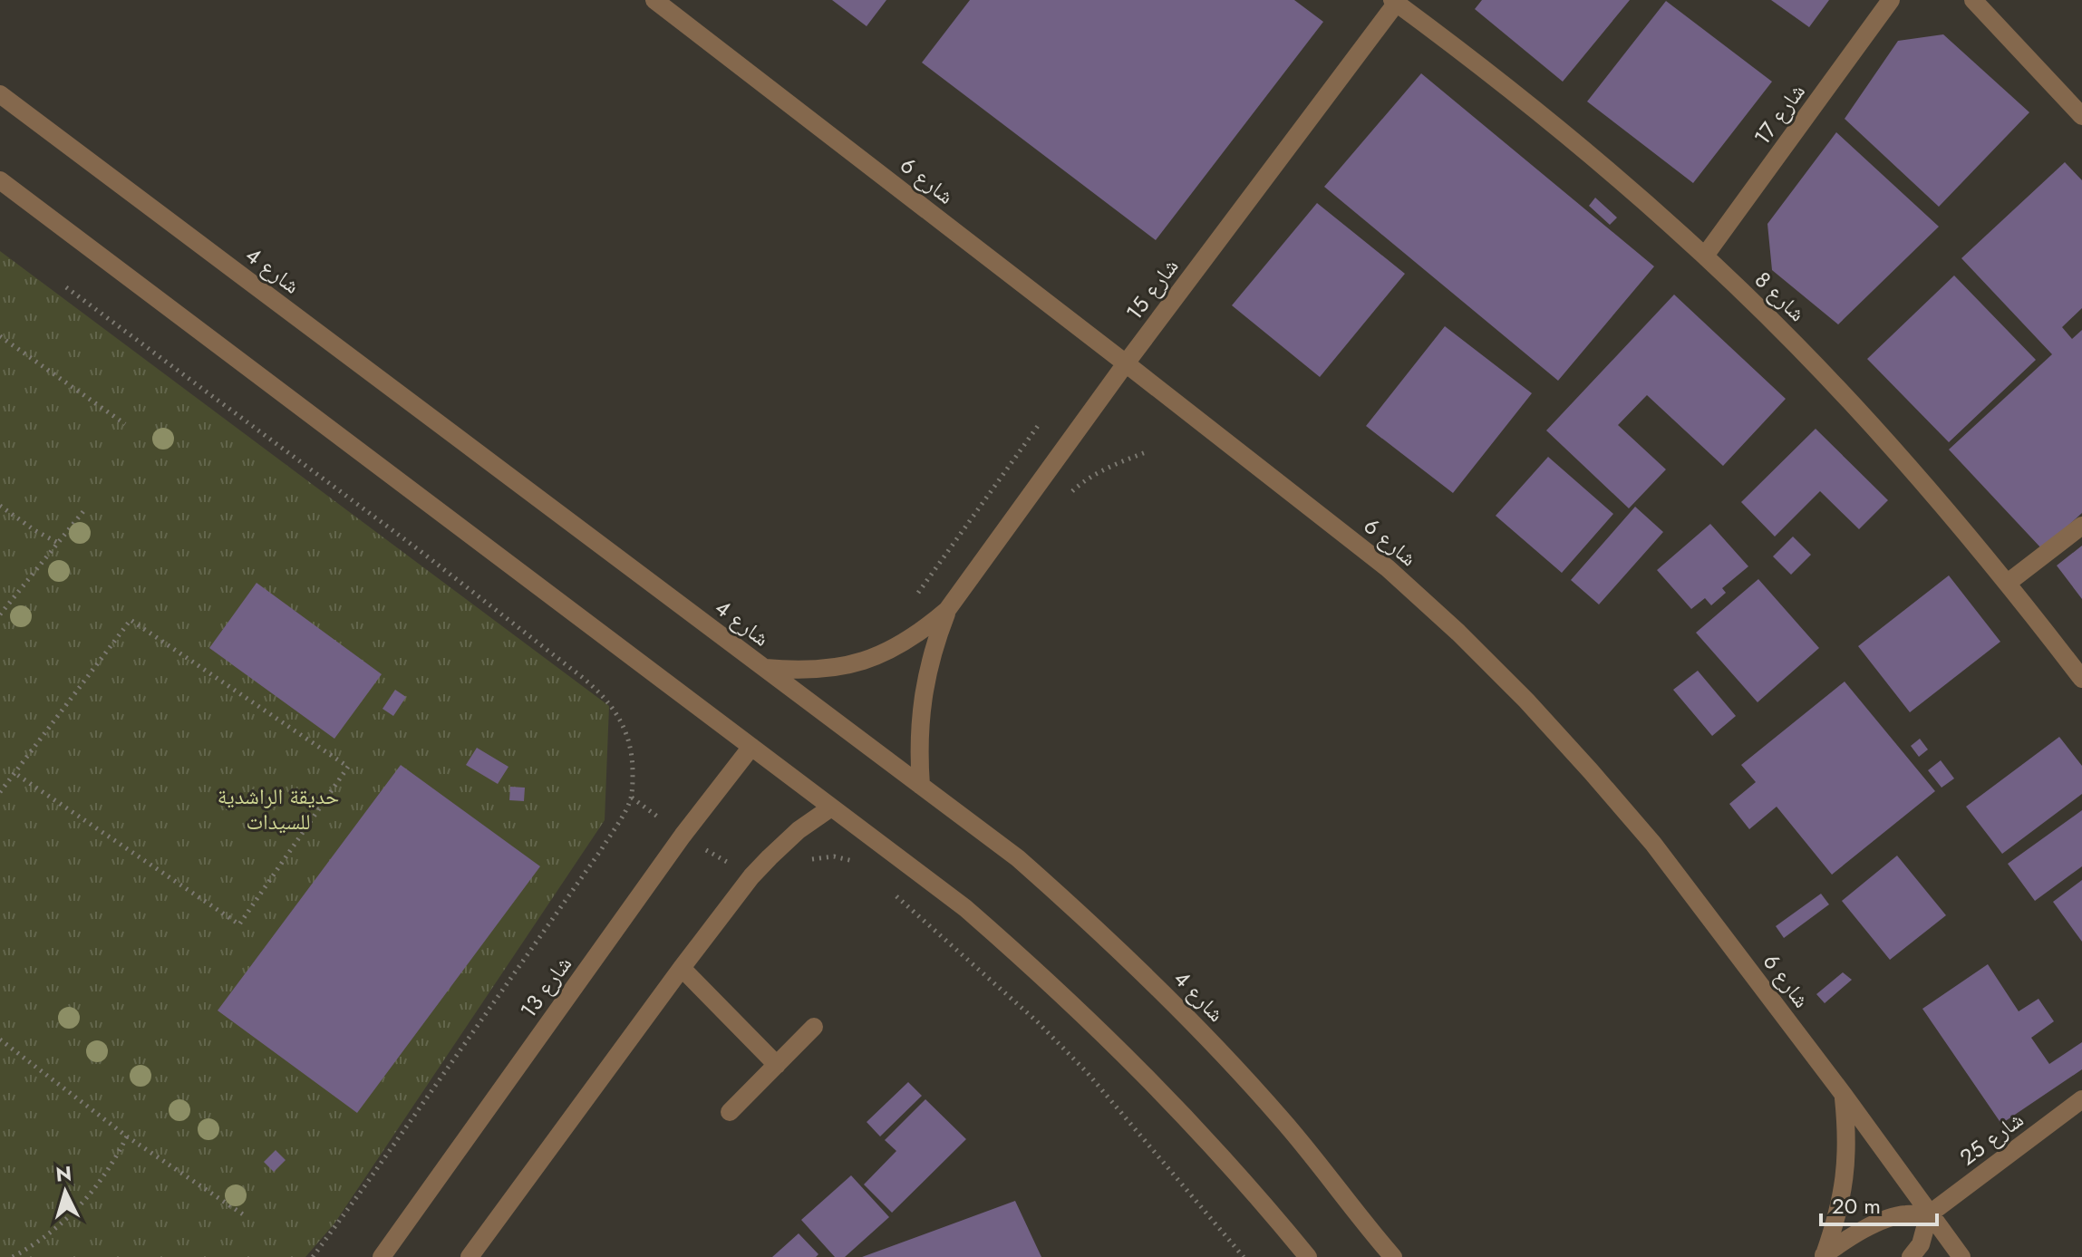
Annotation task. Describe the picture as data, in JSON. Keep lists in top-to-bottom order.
{
  "streets": {
    "street": [
      "شارع 17",
      "شارع 6",
      "شارع 4",
      "شارع 15",
      "شارع 8",
      "شارع 13",
      "شارع 25"
    ]
  },
  "crossings": [
    ["شارع 17", "شارع 8"],
    ["شارع 6", "شارع 15"],
    ["شارع 6", "شارع 25"],
    ["شارع 4", "شارع 15"],
    ["شارع 15", "شارع 8"]
  ],
  "parks": ["حديقة الراشدية للسيدات"],
  "scale_bar": "20 m",
  "north": "top"
}
